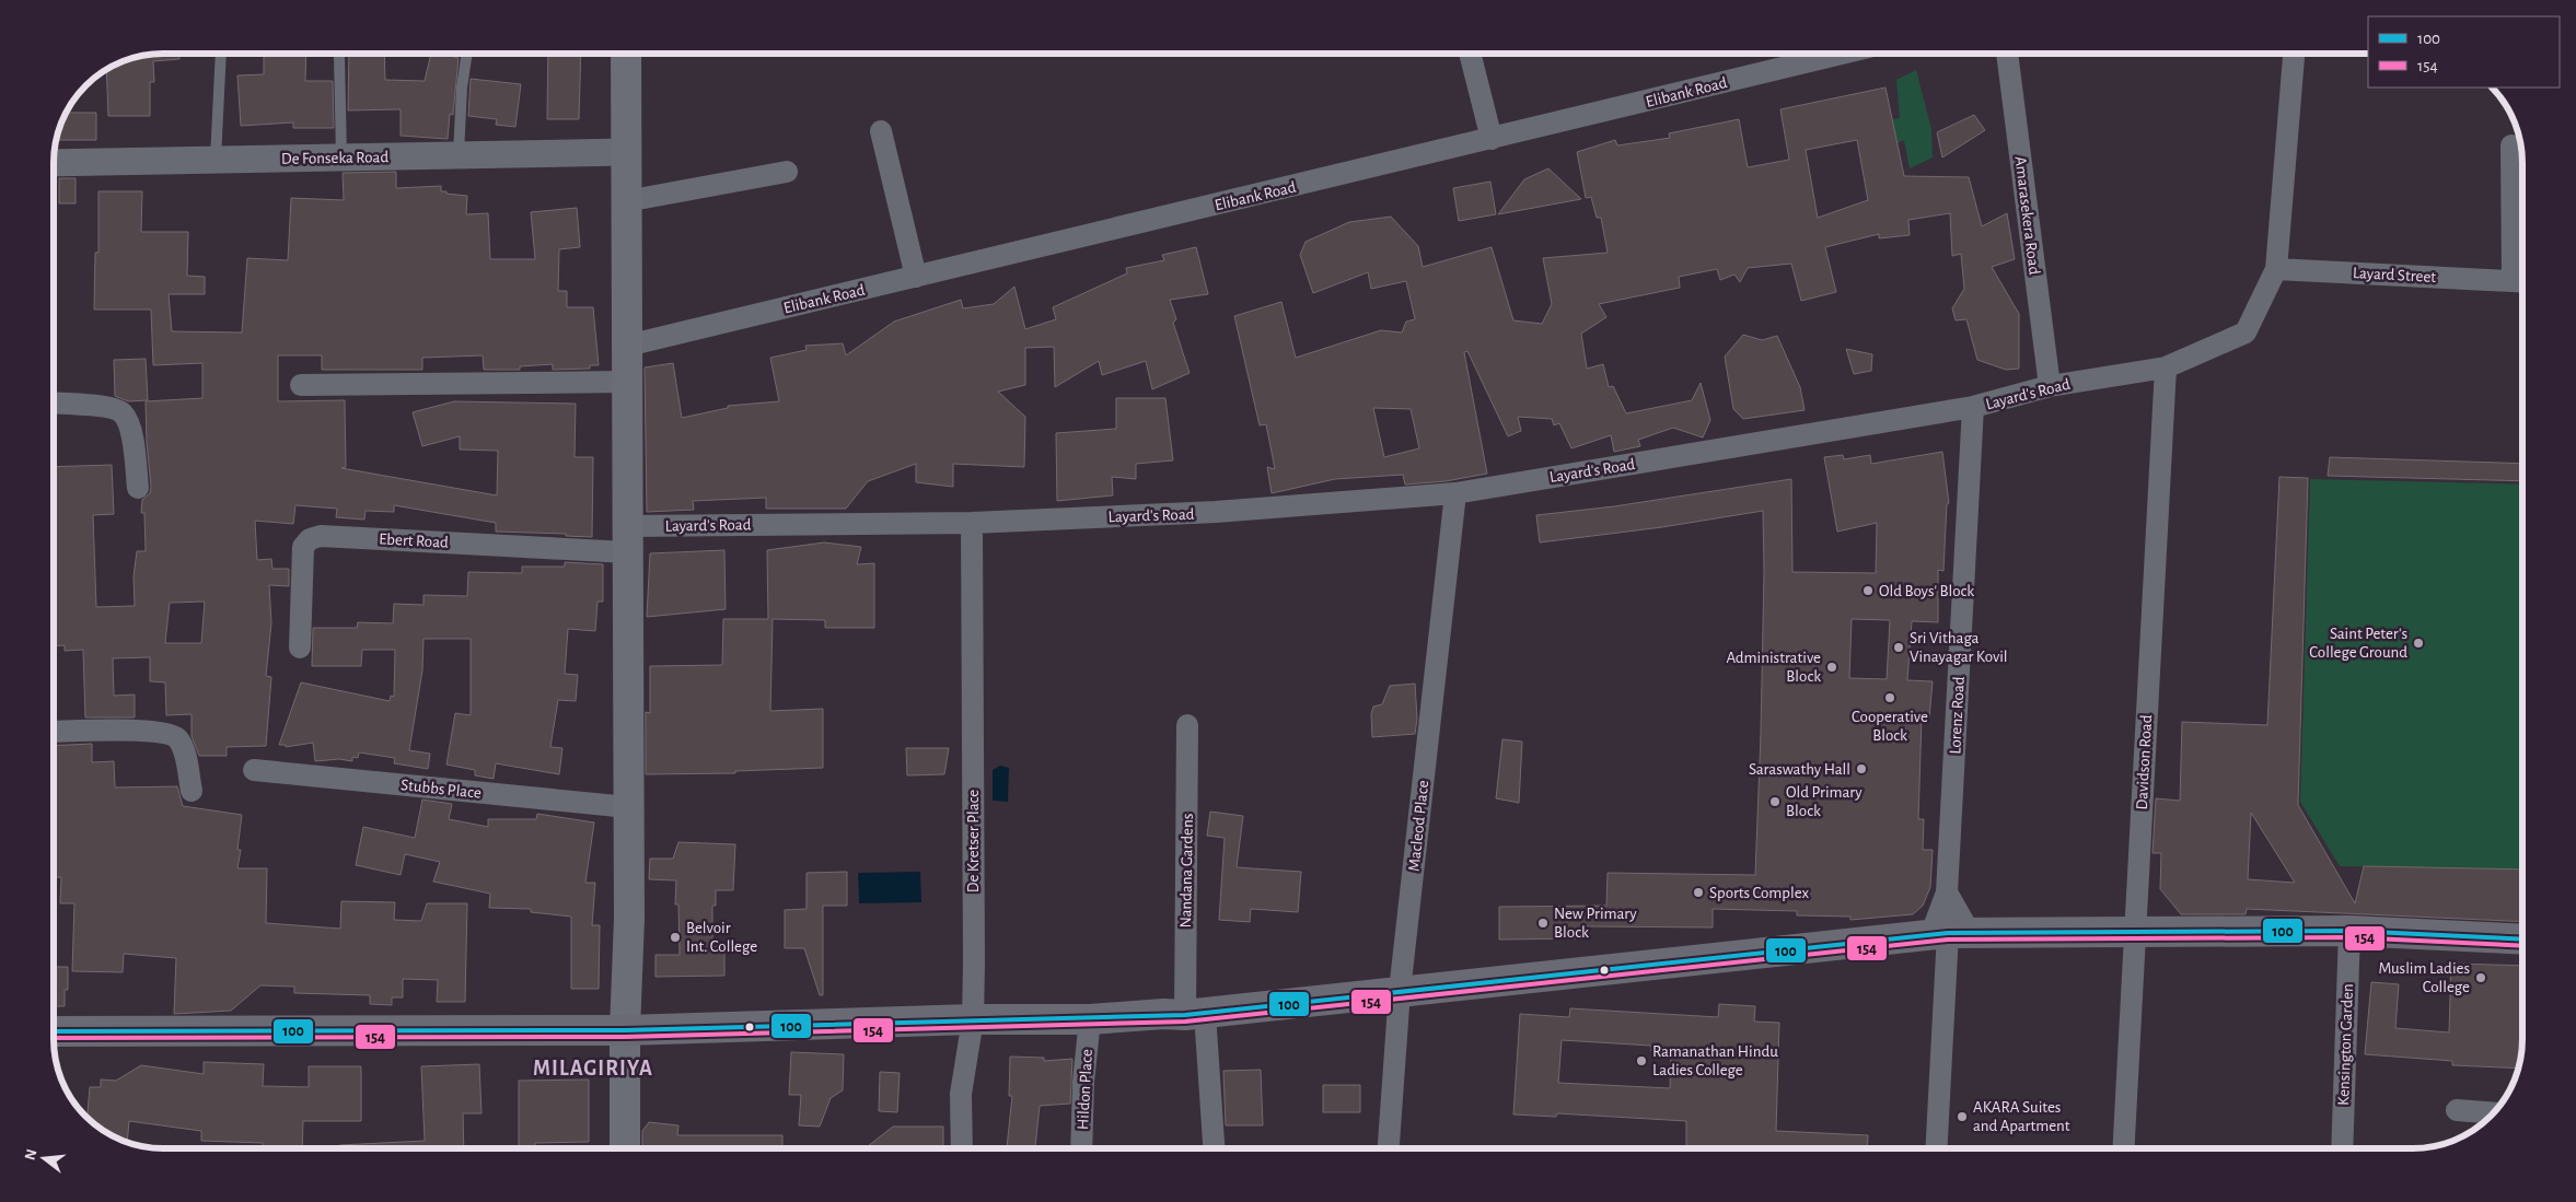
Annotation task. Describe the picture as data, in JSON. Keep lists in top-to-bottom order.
{
  "streets": {
    "street": [
      "Elibank Road",
      "De Fonseka Road",
      "Amarasekera Road",
      "Layard Street",
      "Layard's Road",
      "Ebert Road",
      "Lorenz Road",
      "Davidson Road",
      "Stubbs Place",
      "Macleod Place",
      "De Kretser Place",
      "Nandana Gardens",
      "Kensington Garden",
      "Hildon Place"
    ]
  },
  "crossings": [
    ["Amarasekera Road", "Layard's Road"],
    ["Layard Street", "Layard's Road"],
    ["Layard's Road", "Ebert Road"],
    ["Layard's Road", "Lorenz Road"],
    ["Layard's Road", "Davidson Road"],
    ["Layard's Road", "Macleod Place"],
    ["Layard's Road", "De Kretser Place"]
  ],
  "districts": ["MILAGIRIYA"],
  "places": [
    "Old Boys' Block",
    "Saint Peter's College Ground",
    "Sri Vithaga Vinayagar Kovil",
    "Administrative Block",
    "Cooperative Block",
    "Saraswathy Hall",
    "Old Primary Block",
    "Sports Complex",
    "New Primary Block",
    "Belvoir Int. College",
    "Muslim Ladies College",
    "Ramanathan Hindu Ladies College",
    "AKARA Suites and Apartment"
  ],
  "lines": ["transit line 100", "transit line 154"],
  "legend": ["100", "154"],
  "north": "left"
}
